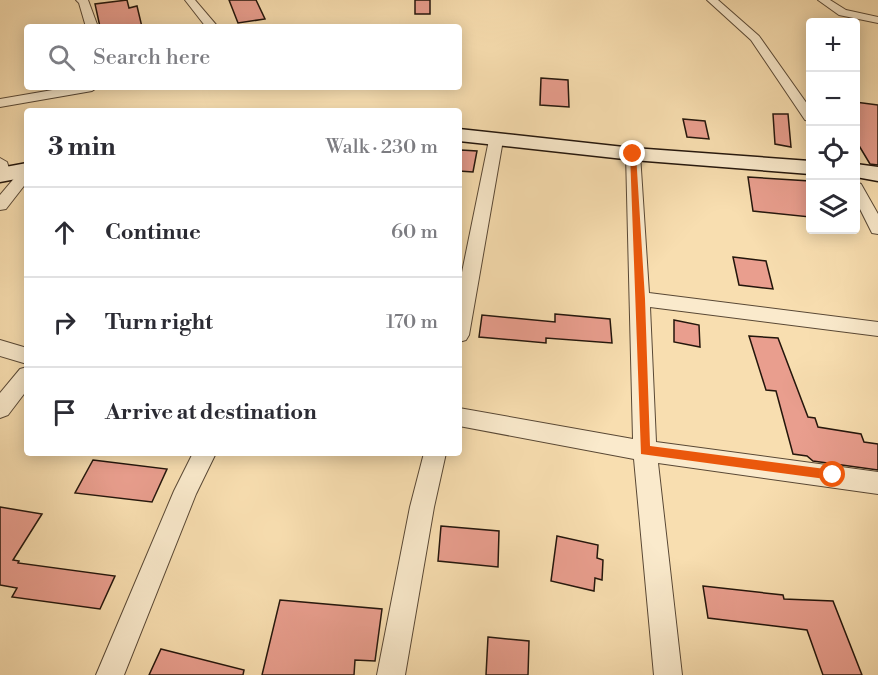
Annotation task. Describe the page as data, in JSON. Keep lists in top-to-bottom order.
{
  "page": {
    "map_buttons": ["+", "−"],
    "search": "Search here",
    "heading": ["3 min", "Walk · 230 m"],
    "list": [
      ["Continue", "60 m"],
      ["Turn right", "170 m"],
      "Arrive at destination"
    ]
  }
}
